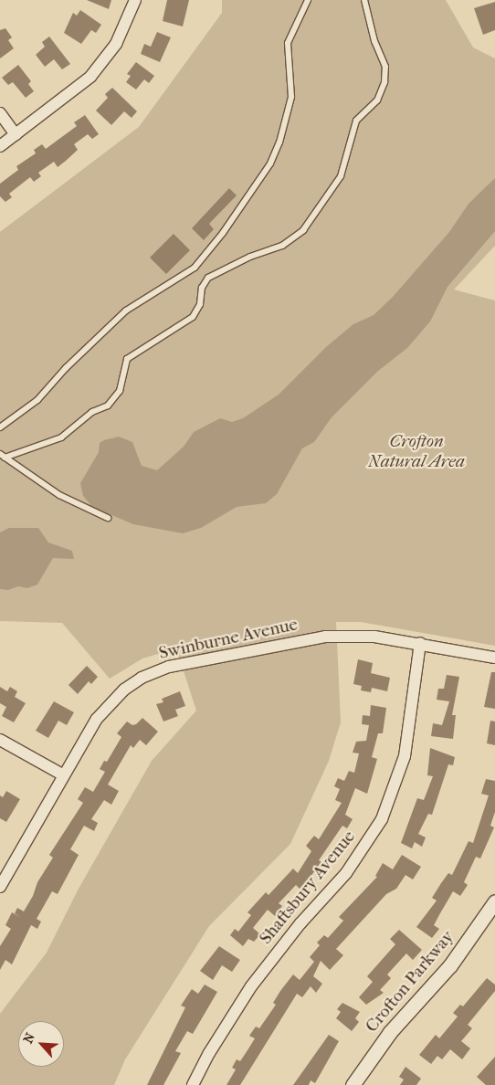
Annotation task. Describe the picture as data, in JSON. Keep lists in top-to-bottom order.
{
  "streets": {
    "street": ["Swinburne Avenue", "Shaftsbury Avenue", "Crofton Parkway"]
  },
  "crossings": [
    ["Swinburne Avenue", "Shaftsbury Avenue"]
  ],
  "parks": ["Crofton Natural Area"],
  "north": "top left"
}
